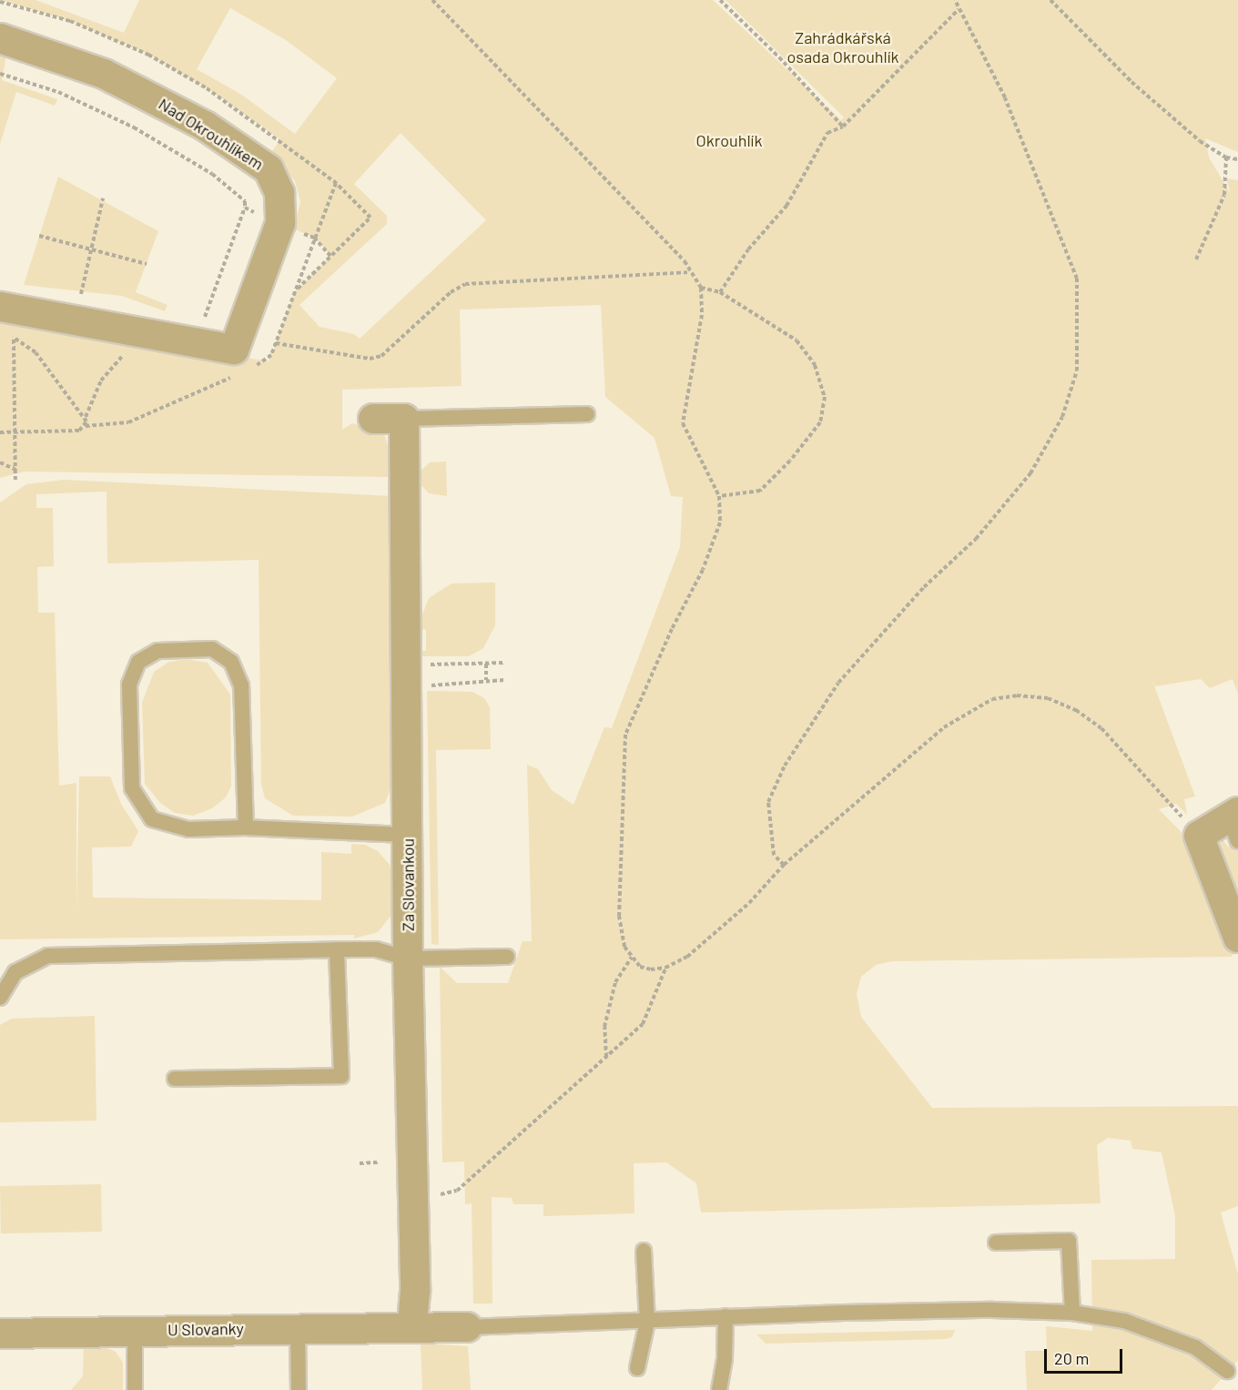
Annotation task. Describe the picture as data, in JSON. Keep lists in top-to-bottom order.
{
  "streets": {
    "street": ["Nad Okrouhlíkem", "Za Slovankou", "U Slovanky"]
  },
  "crossings": [
    ["Za Slovankou", "U Slovanky"]
  ],
  "parks": ["Zahrádkářská osada Okrouhlík", "Okrouhlík"],
  "scale_bar": "20 m"
}
